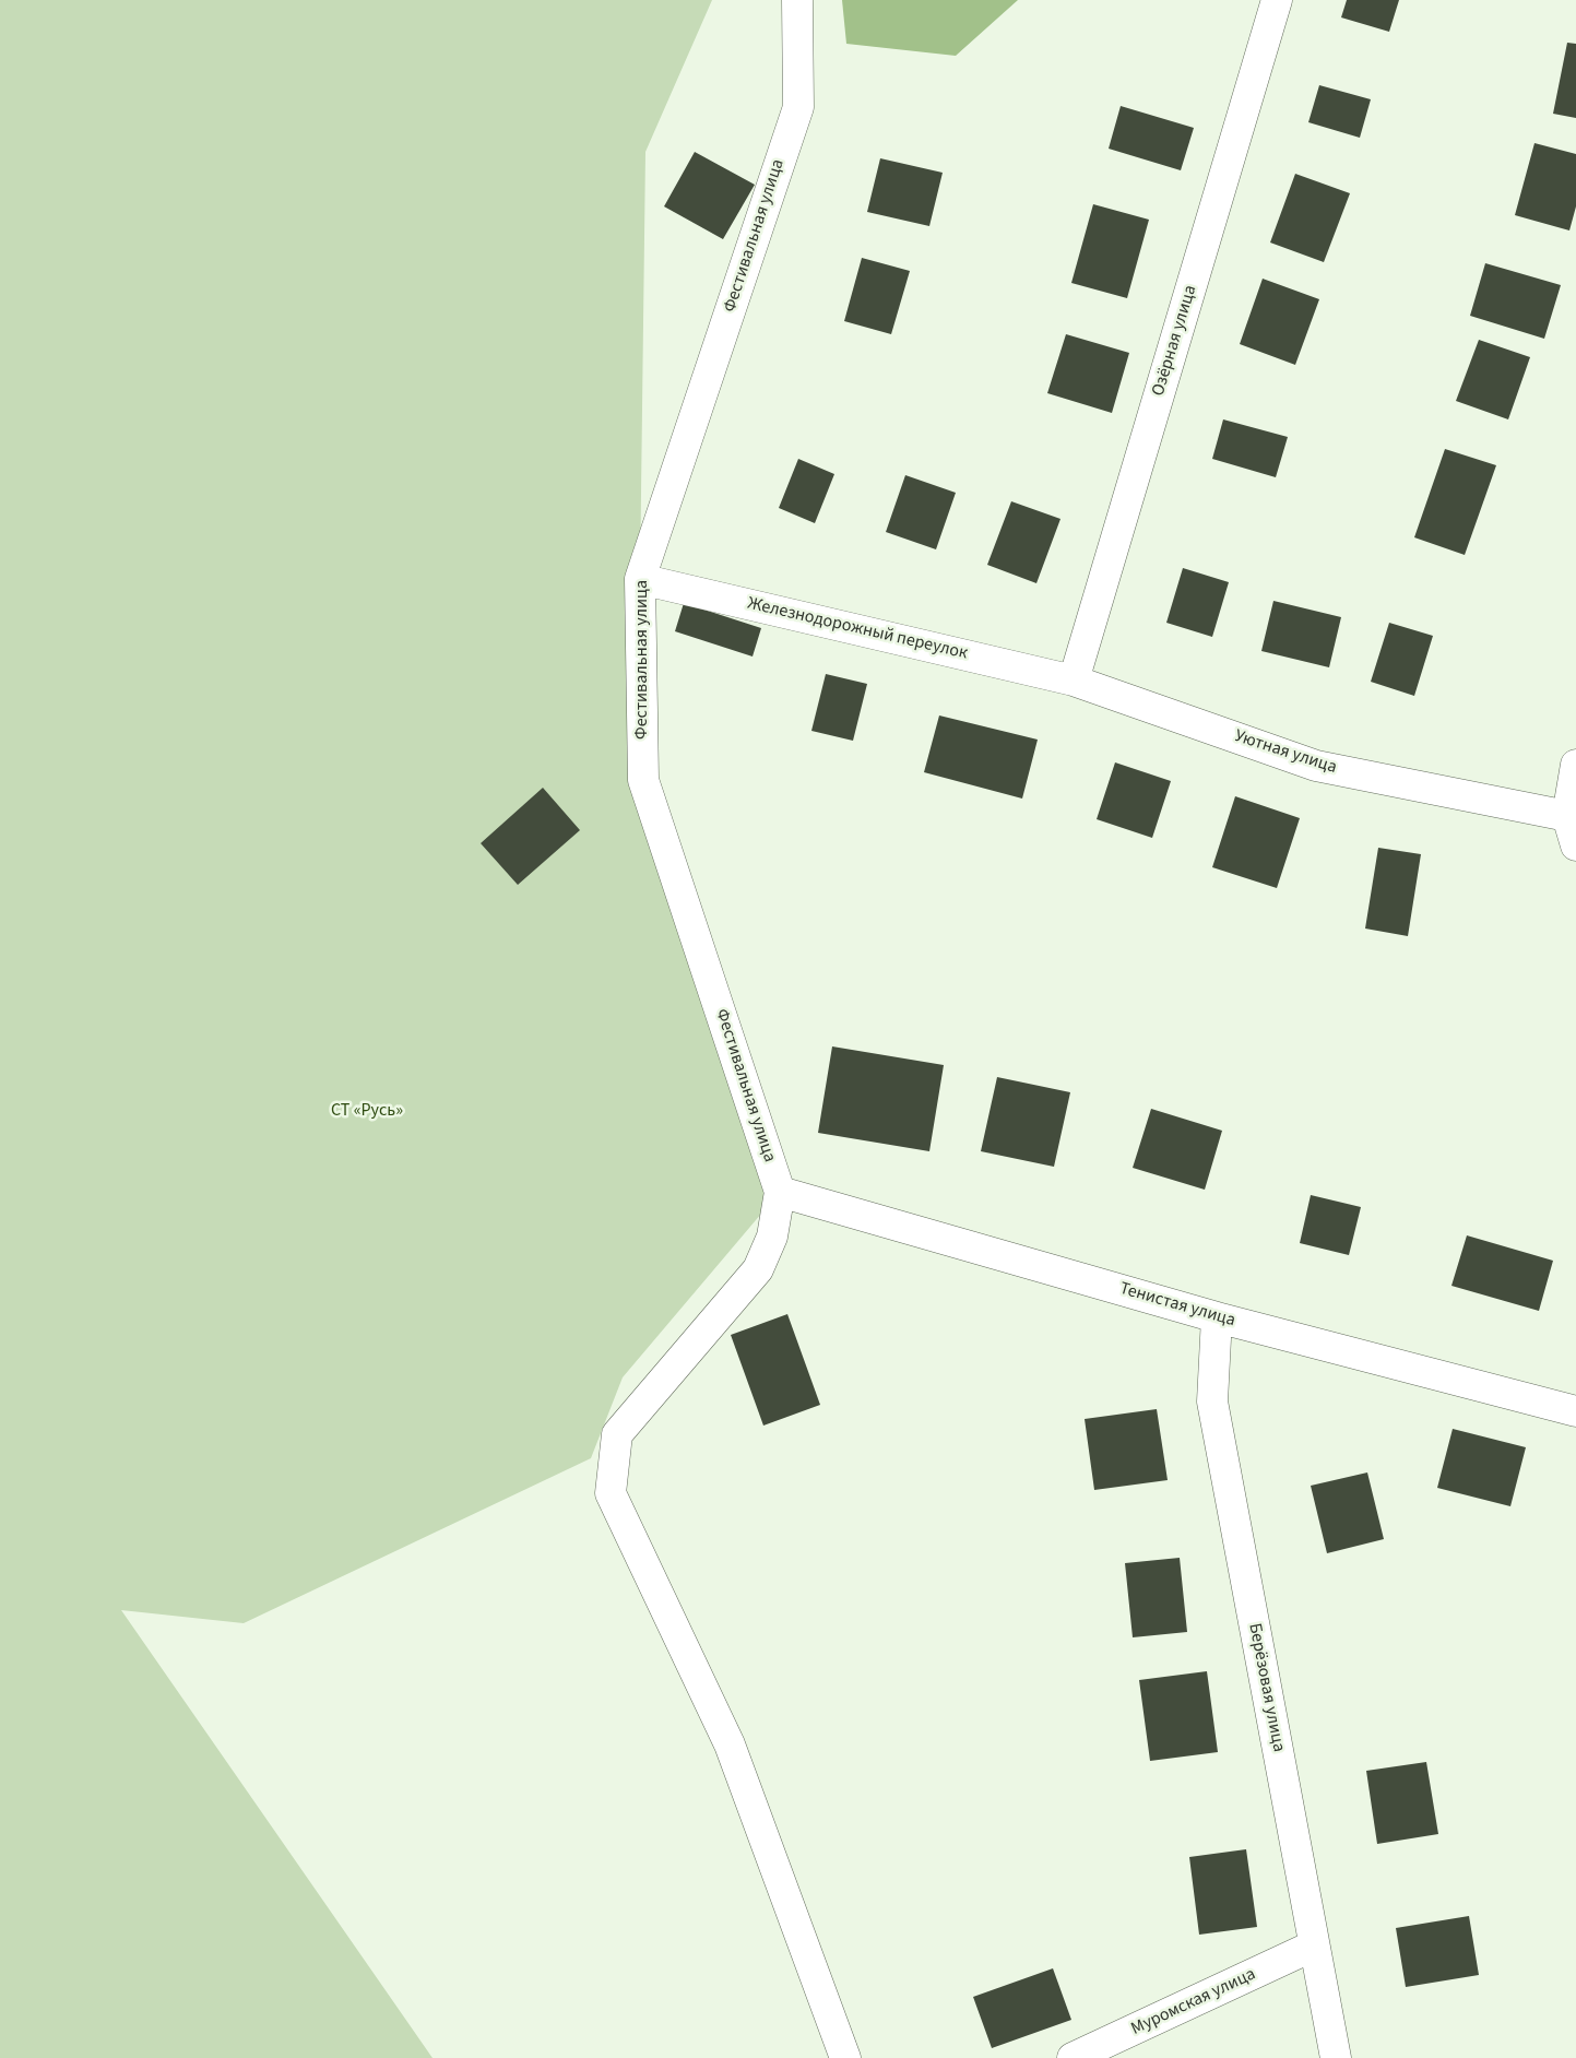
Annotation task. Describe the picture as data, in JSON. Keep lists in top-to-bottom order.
{
  "streets": {
    "street": [
      "Фестивальная улица",
      "Озёрная улица",
      "Железнодорожный переулок",
      "Уютная улица",
      "Тенистая улица",
      "Берёзовая улица",
      "Муромская улица"
    ]
  },
  "crossings": [
    ["Фестивальная улица", "Железнодорожный переулок"],
    ["Фестивальная улица", "Тенистая улица"],
    ["Озёрная улица", "Железнодорожный переулок"],
    ["Озёрная улица", "Уютная улица"],
    ["Железнодорожный переулок", "Уютная улица"],
    ["Тенистая улица", "Берёзовая улица"],
    ["Берёзовая улица", "Муромская улица"]
  ],
  "parks": ["СТ «Русь»"]
}
